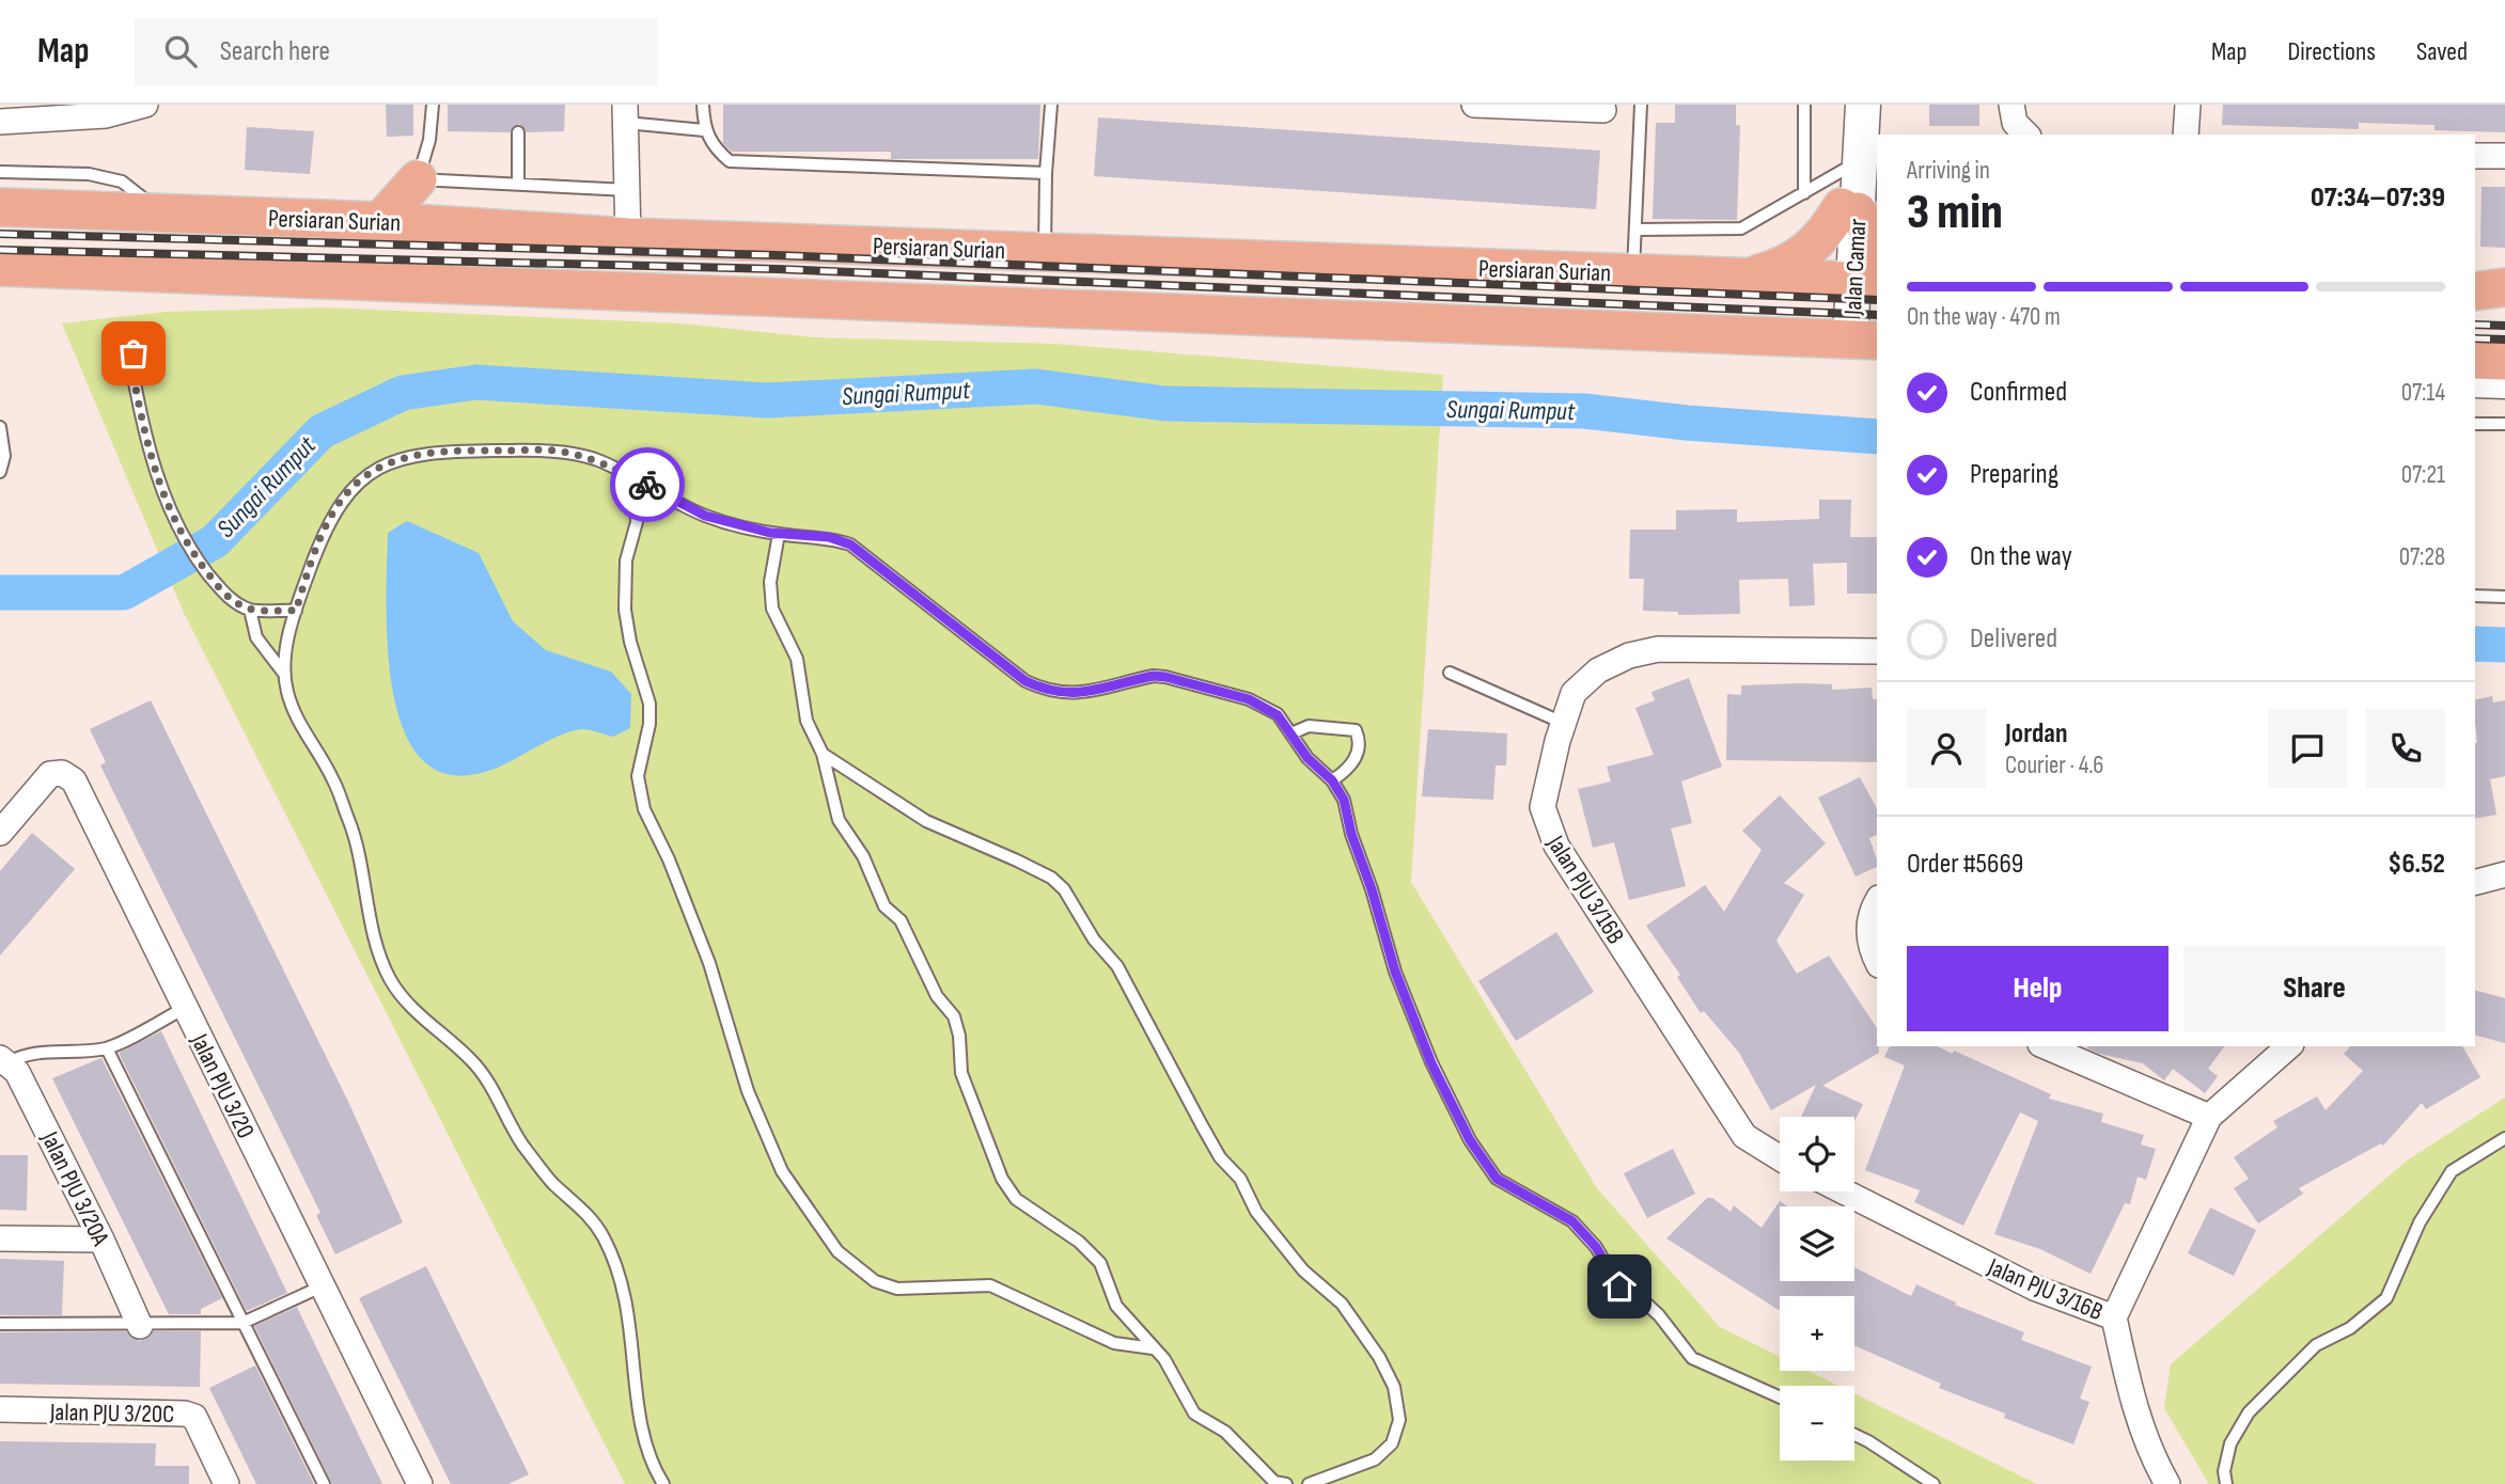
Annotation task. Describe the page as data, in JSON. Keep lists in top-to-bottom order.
{
  "streets": {
    "main road": ["Persiaran Surian"],
    "street": [
      "Jalan Camar",
      "Jalan PJU 3/16B",
      "Jalan PJU 3/20",
      "Jalan PJU 3/20A",
      "Jalan PJU 3/20C"
    ]
  },
  "crossings": [
    ["Persiaran Surian", "Jalan Camar"]
  ],
  "water": ["Sungai Rumput"],
  "page": {
    "header": "Map",
    "search": "Search here",
    "nav": ["Map", "Directions", "Saved"],
    "heading": ["3 min", "Arriving in", "07:34–07:39"],
    "panel": [
      "Jordan",
      "Courier · 4.6",
      "Order #5669",
      "$6.52"
    ],
    "bar": "On the way · 470 m",
    "list": [
      ["Confirmed", "07:14"],
      ["Preparing", "07:21"],
      ["On the way", "07:28"],
      "Delivered"
    ],
    "buttons": ["Help", "Share"],
    "map_buttons": ["+", "−"]
  }
}
